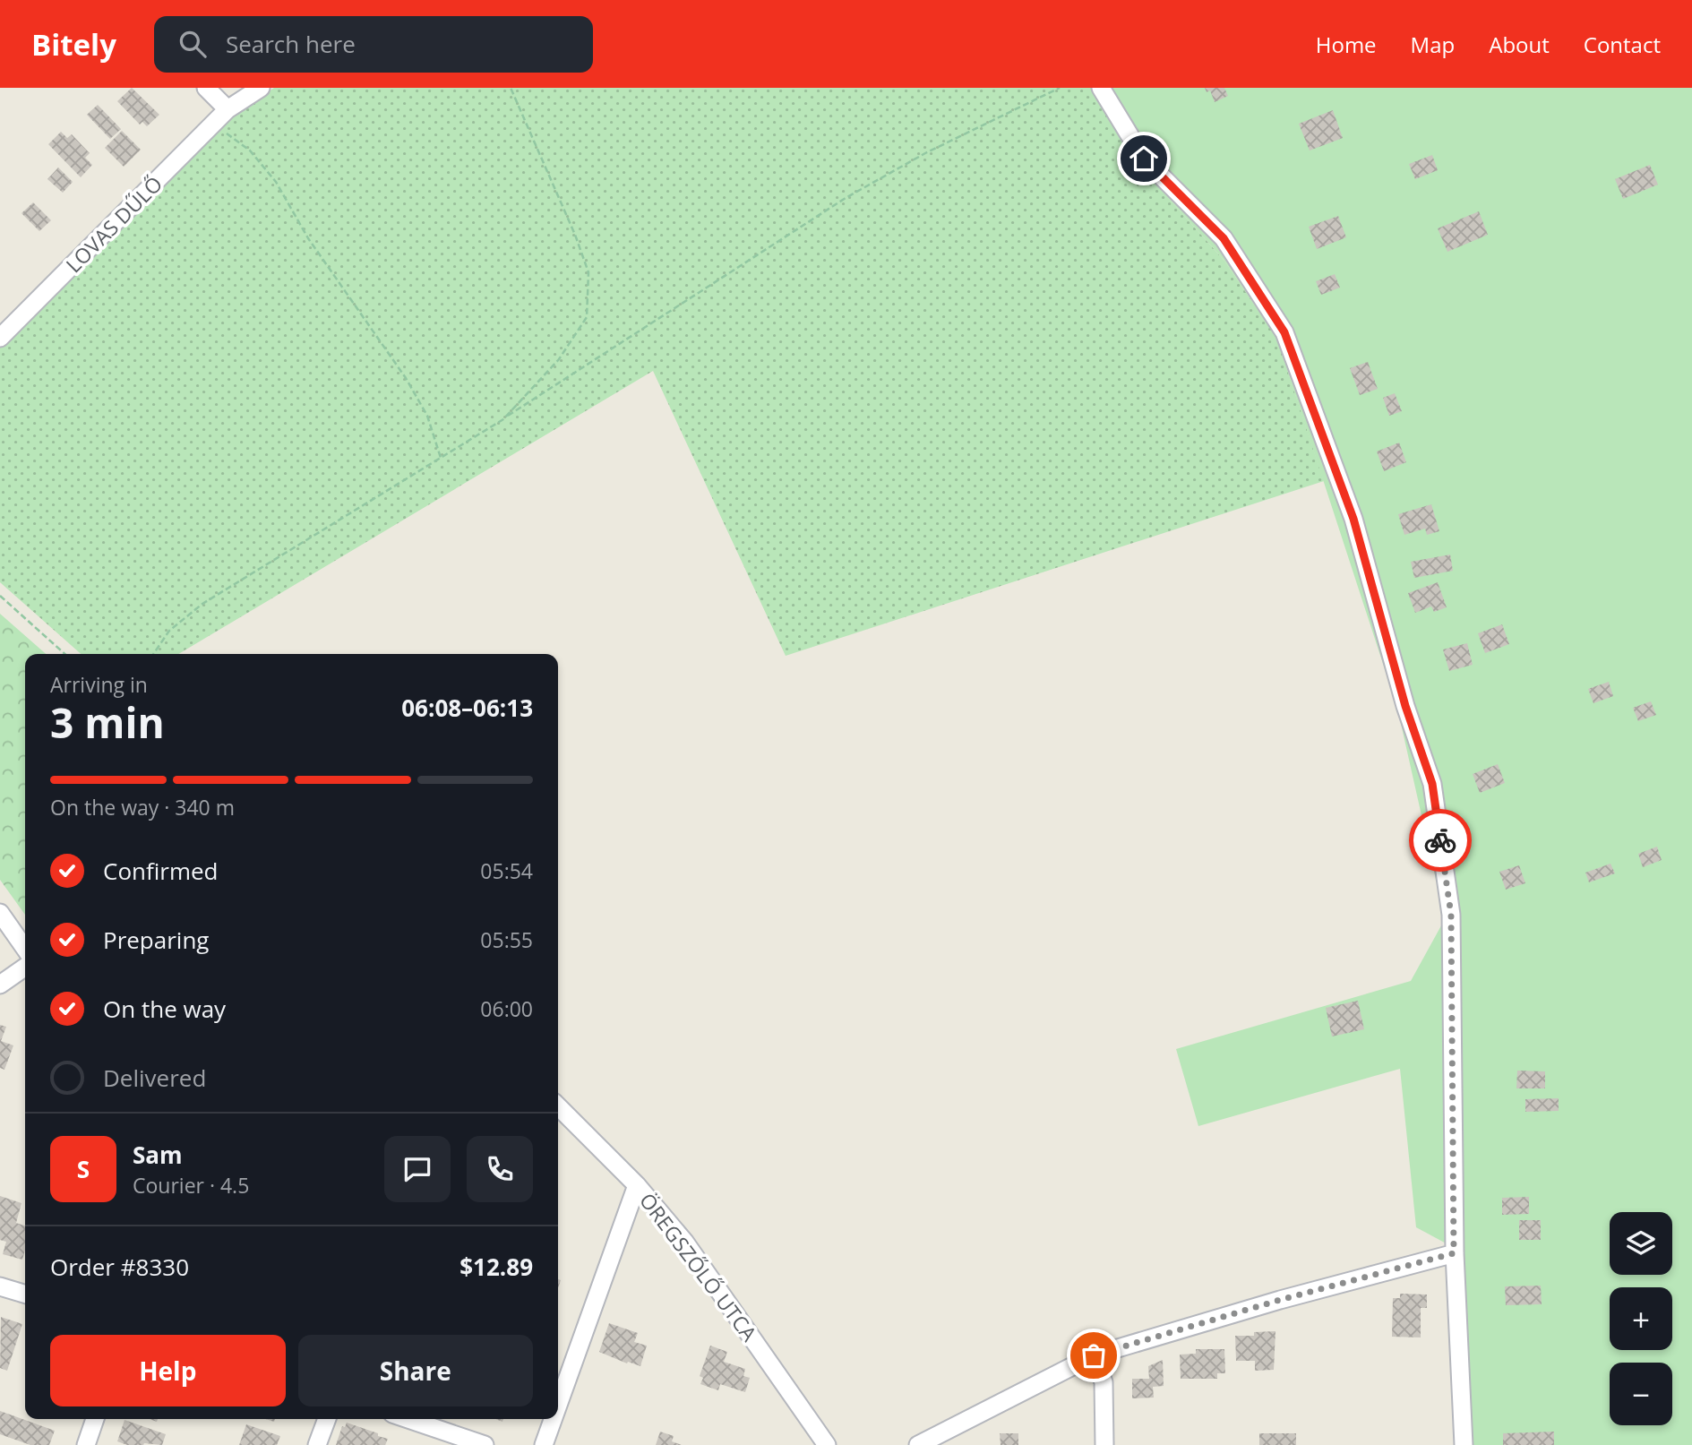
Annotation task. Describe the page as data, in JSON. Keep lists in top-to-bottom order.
{
  "streets": {
    "street": ["LOVAS DŰLŐ", "ÖREGSZŐLŐ UTCA"]
  },
  "page": {
    "header": "Bitely",
    "search": "Search here",
    "nav": [
      "Home",
      "Map",
      "About",
      "Contact"
    ],
    "heading": ["3 min", "Arriving in", "06:08–06:13"],
    "panel": [
      "Sam",
      "Courier · 4.5",
      "Order #8330",
      "$12.89"
    ],
    "bar": "On the way · 340 m",
    "list": [
      ["Confirmed", "05:54"],
      ["Preparing", "05:55"],
      ["On the way", "06:00"],
      "Delivered"
    ],
    "round": "S",
    "map_buttons": ["+", "−"],
    "buttons": ["Help", "Share"]
  }
}
